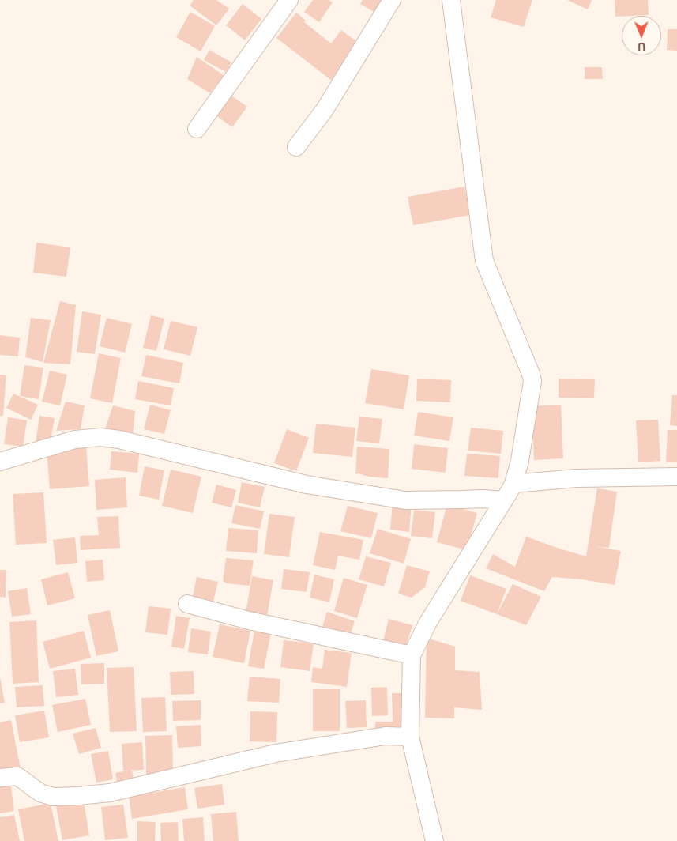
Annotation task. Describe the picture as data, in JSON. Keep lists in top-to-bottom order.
{
  "north": "bottom"
}
